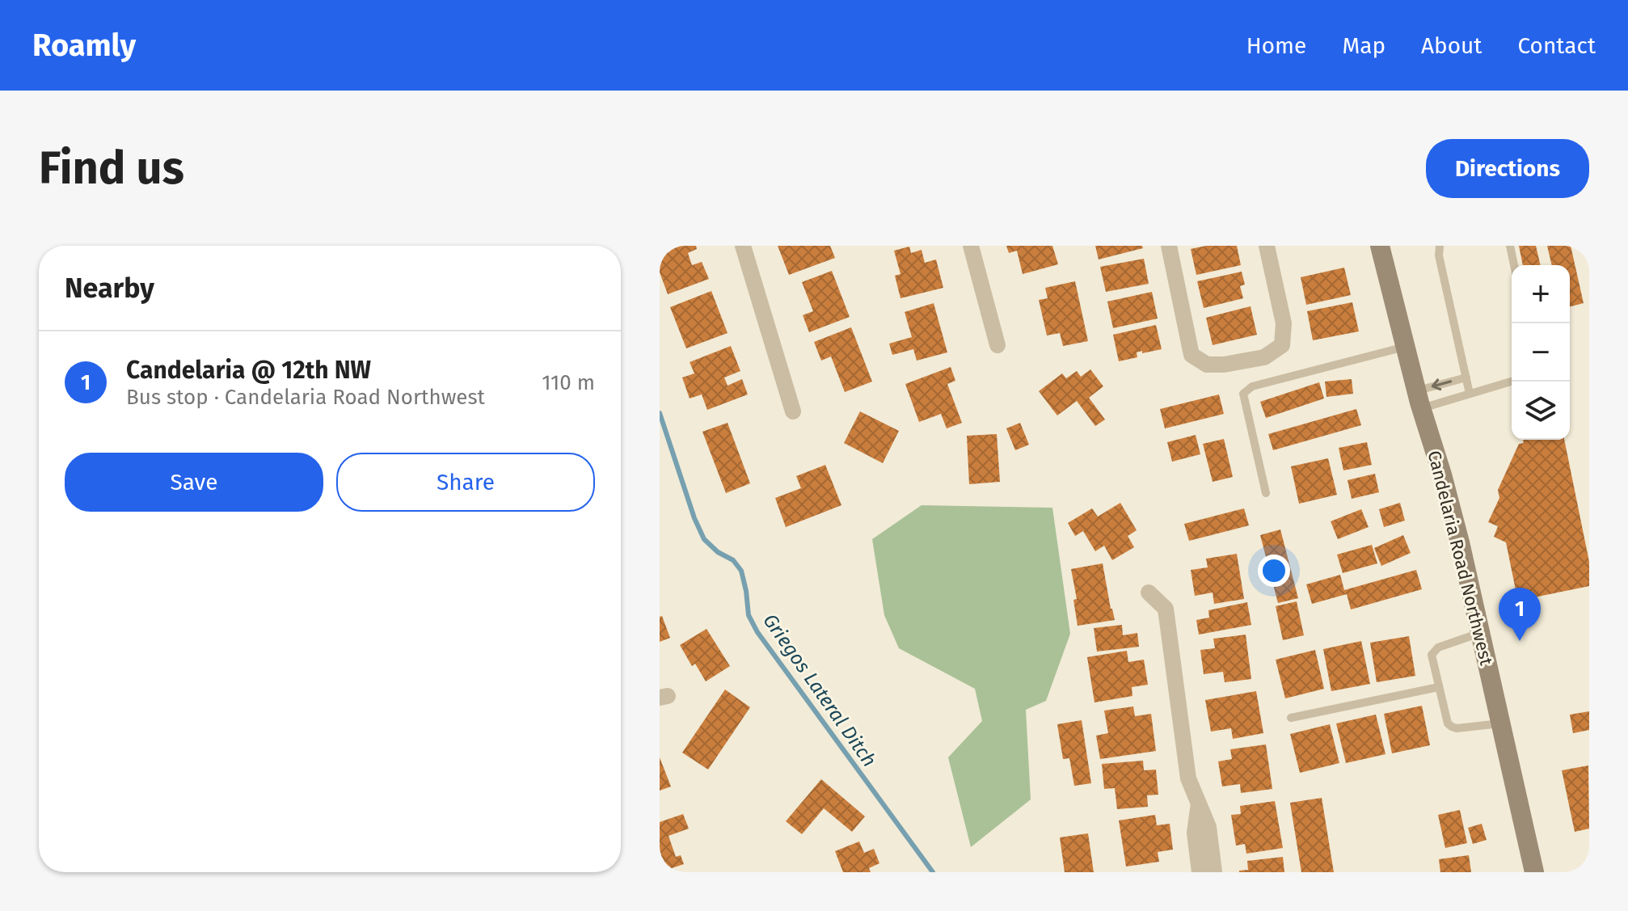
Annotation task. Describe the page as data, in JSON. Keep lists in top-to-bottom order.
{
  "streets": {
    "main road": ["Candelaria Road Northwest"]
  },
  "water": ["Griegos Lateral Ditch"],
  "page": {
    "header": "Roamly",
    "nav": [
      "Home",
      "Map",
      "About",
      "Contact"
    ],
    "buttons": [
      "Directions",
      ["Save", "Share"]
    ],
    "title": "Find us",
    "heading": "Nearby",
    "map_buttons": ["+", "−"],
    "list": [
      {
        "mark": "1",
        "name": "Candelaria @ 12th NW",
        "note": "Bus stop · Candelaria Road Northwest",
        "value": "110 m"
      }
    ],
    "pins": "1"
  }
}
